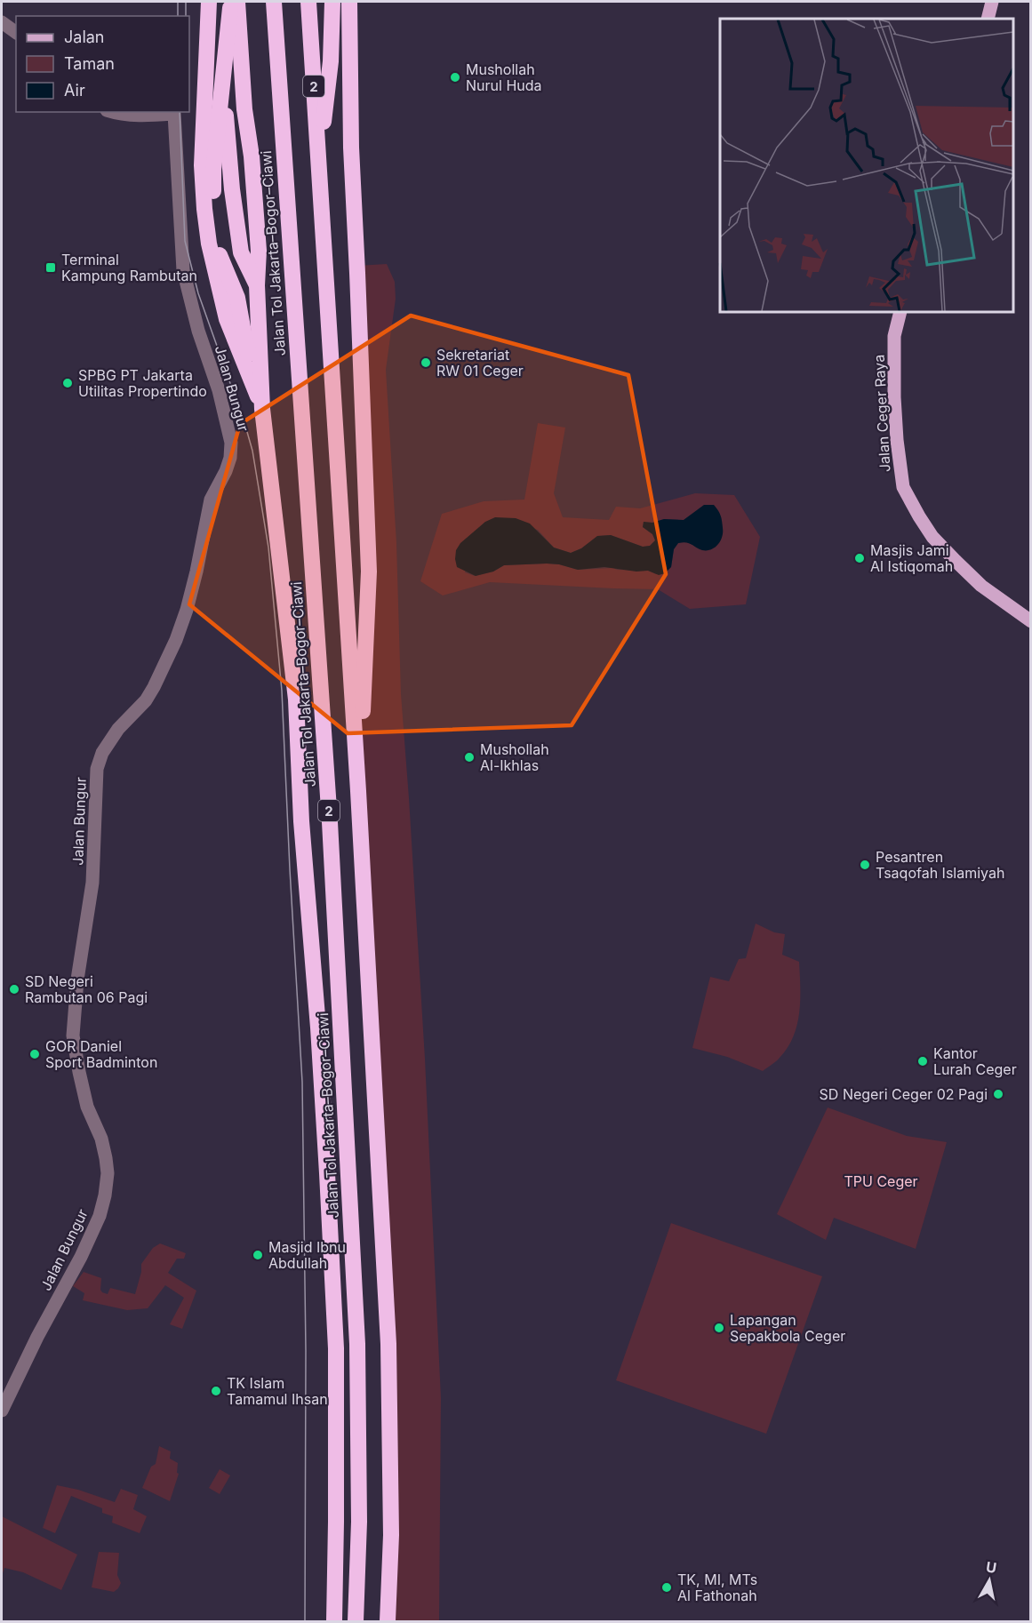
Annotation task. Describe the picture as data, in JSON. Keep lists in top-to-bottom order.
{
  "streets": {
    "highway": ["2", "Jalan Tol Jakarta–Bogor–Ciawi"],
    "main road": ["Jalan Ceger Raya"],
    "street": ["Jalan Bungur"]
  },
  "parks": ["TPU Ceger"],
  "places": {
    "other": [
      "Mushollah Nurul Huda",
      "Sekretariat RW 01 Ceger",
      "SPBG PT Jakarta Utilitas Propertindo",
      "Masjis Jami Al Istiqomah",
      "Mushollah Al-Ikhlas",
      "Pesantren Tsaqofah Islamiyah",
      "SD Negeri Rambutan 06 Pagi",
      "GOR Daniel Sport Badminton",
      "Kantor Lurah Ceger",
      "SD Negeri Ceger 02 Pagi",
      "Masjid Ibnu Abdullah",
      "Lapangan Sepakbola Ceger",
      "TK Islam Tamamul Ihsan",
      "TK, MI, MTs Al Fathonah"
    ],
    "transit": ["Terminal Kampung Rambutan"]
  },
  "legend": ["Jalan", "Taman", "Air"],
  "north": "top"
}
